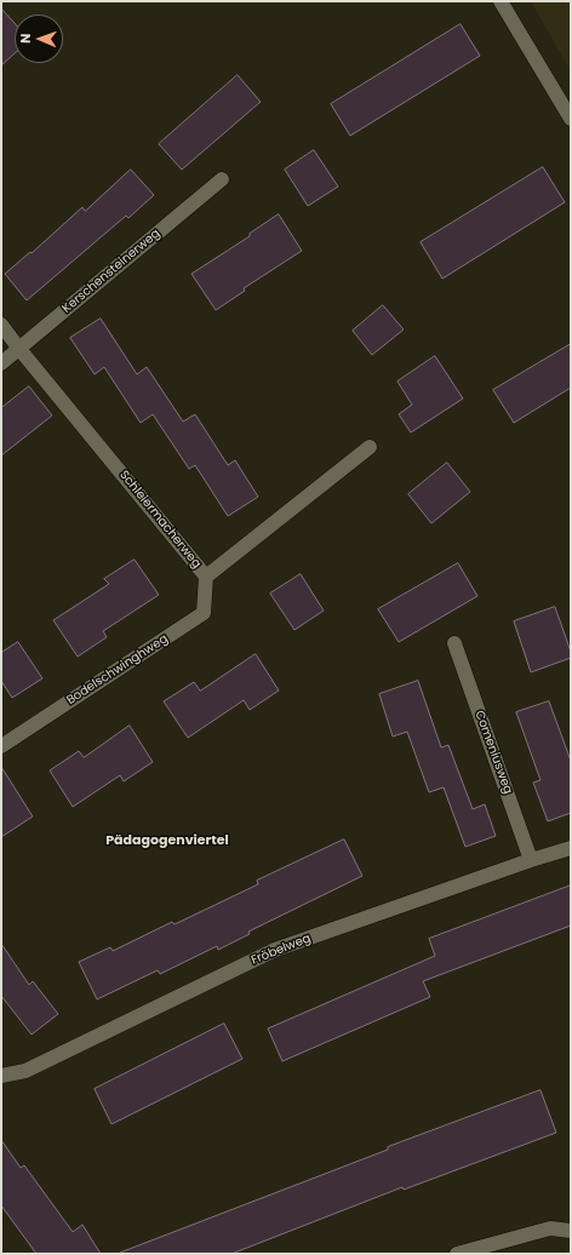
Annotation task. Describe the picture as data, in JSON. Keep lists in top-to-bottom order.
{
  "streets": {
    "street": [
      "Kerschensteinerweg",
      "Schleiermacherweg",
      "Bodelschwinghweg",
      "Comeniusweg",
      "Fröbelweg"
    ]
  },
  "crossings": [
    ["Kerschensteinerweg", "Schleiermacherweg"],
    ["Schleiermacherweg", "Bodelschwinghweg"],
    ["Comeniusweg", "Fröbelweg"]
  ],
  "districts": ["Pädagogenviertel"],
  "north": "left"
}
